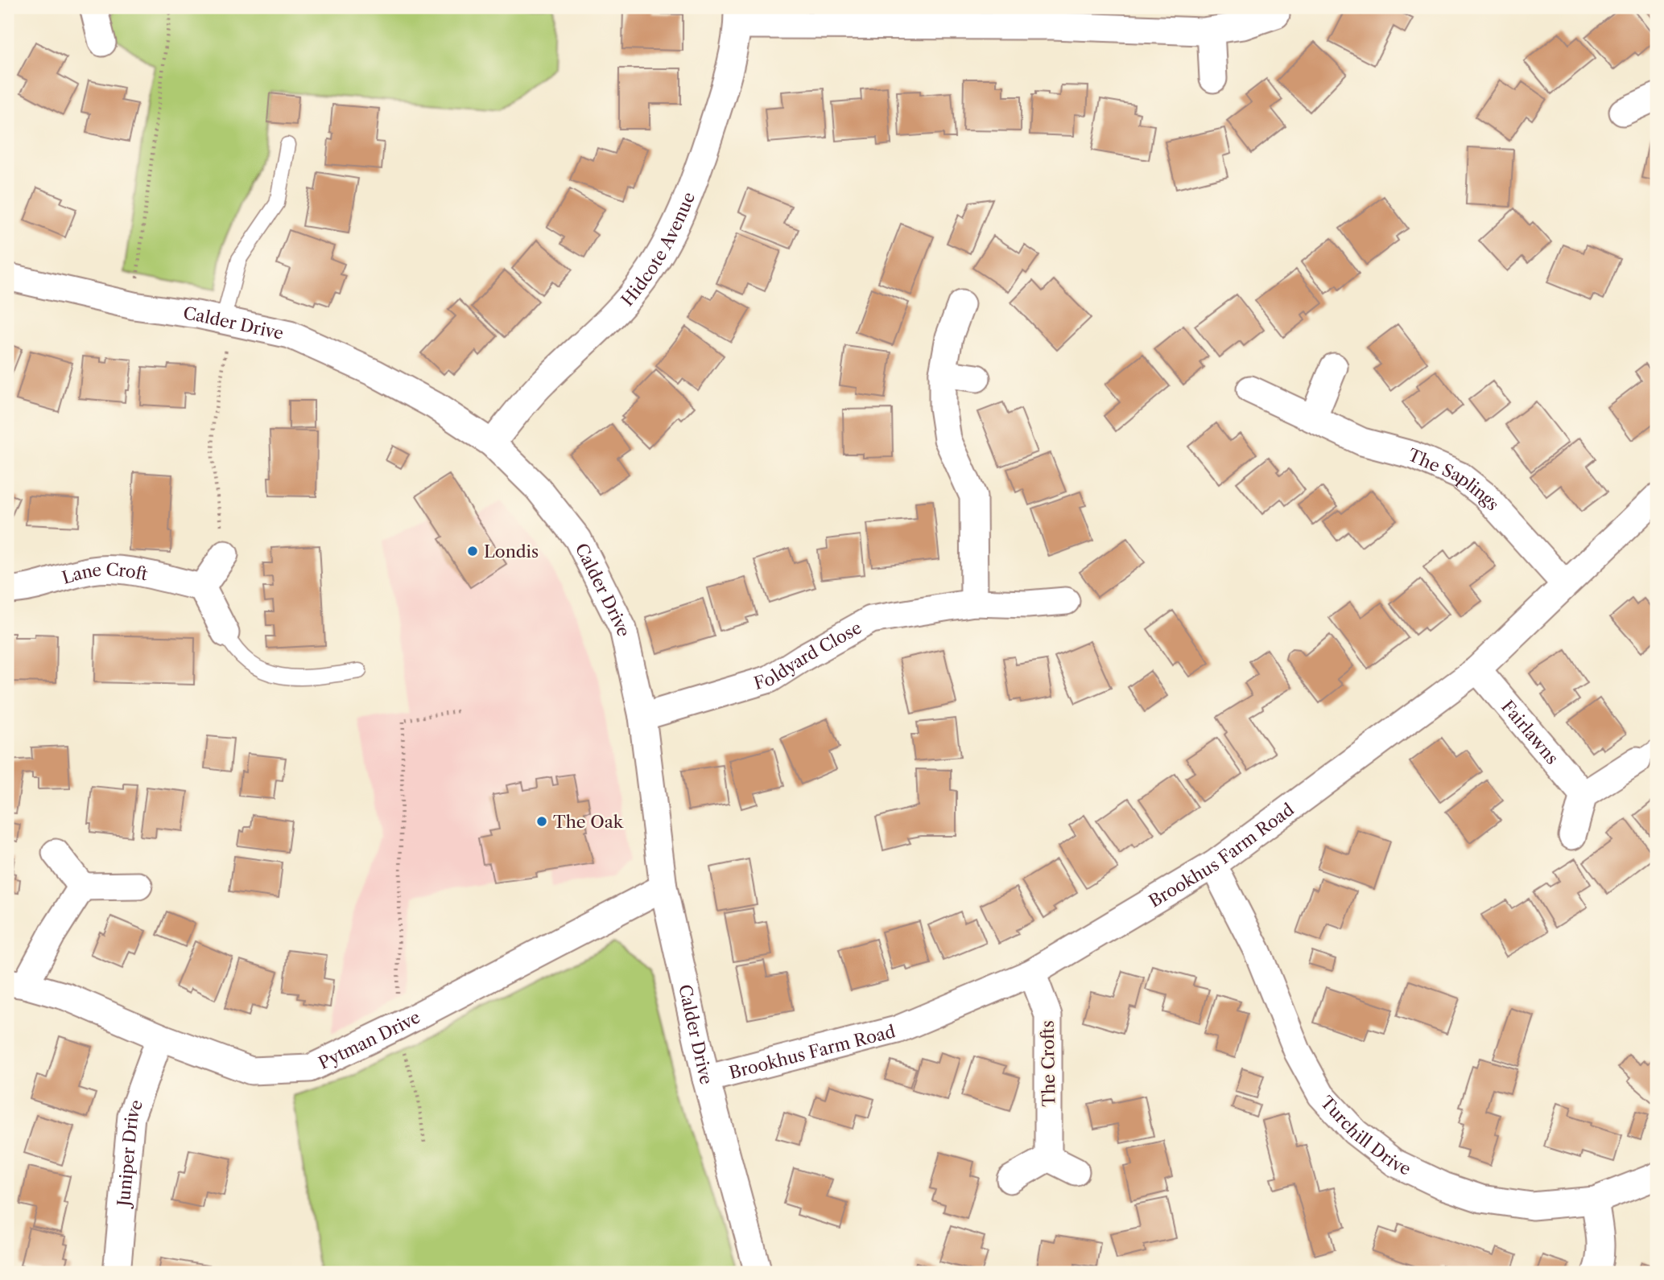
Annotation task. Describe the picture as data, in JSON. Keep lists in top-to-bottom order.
{
  "streets": {
    "street": [
      "Hidcote Avenue",
      "Calder Drive",
      "The Saplings",
      "Lane Croft",
      "Foldyard Close",
      "Fairlawns",
      "Brookhus Farm Road",
      "Pytman Drive",
      "The Crofts",
      "Turchill Drive",
      "Juniper Drive"
    ]
  },
  "crossings": [
    ["Hidcote Avenue", "Calder Drive"],
    ["Calder Drive", "Foldyard Close"],
    ["Calder Drive", "Brookhus Farm Road"],
    ["Calder Drive", "Pytman Drive"],
    ["The Saplings", "Brookhus Farm Road"],
    ["Fairlawns", "Brookhus Farm Road"],
    ["Brookhus Farm Road", "The Crofts"],
    ["Brookhus Farm Road", "Turchill Drive"],
    ["Pytman Drive", "Juniper Drive"]
  ],
  "places": ["Londis", "The Oak"]
}
